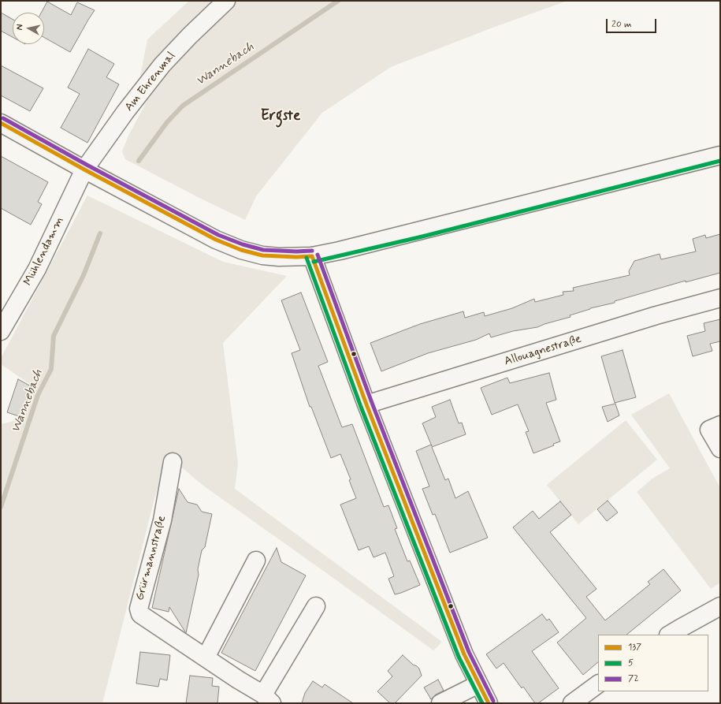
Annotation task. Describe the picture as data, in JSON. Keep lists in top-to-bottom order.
{
  "streets": {
    "street": [
      "Am Ehrenmal",
      "Mühlendamm",
      "Allouagnestraße",
      "Grürmannstraße"
    ]
  },
  "crossings": [
    ["Am Ehrenmal", "Mühlendamm"]
  ],
  "districts": ["Ergste"],
  "water": ["Wannebach"],
  "lines": ["transit line 72", "transit line 137", "transit line 5"],
  "legend": ["137", "5", "72"],
  "scale_bar": "20 m",
  "north": "left"
}
